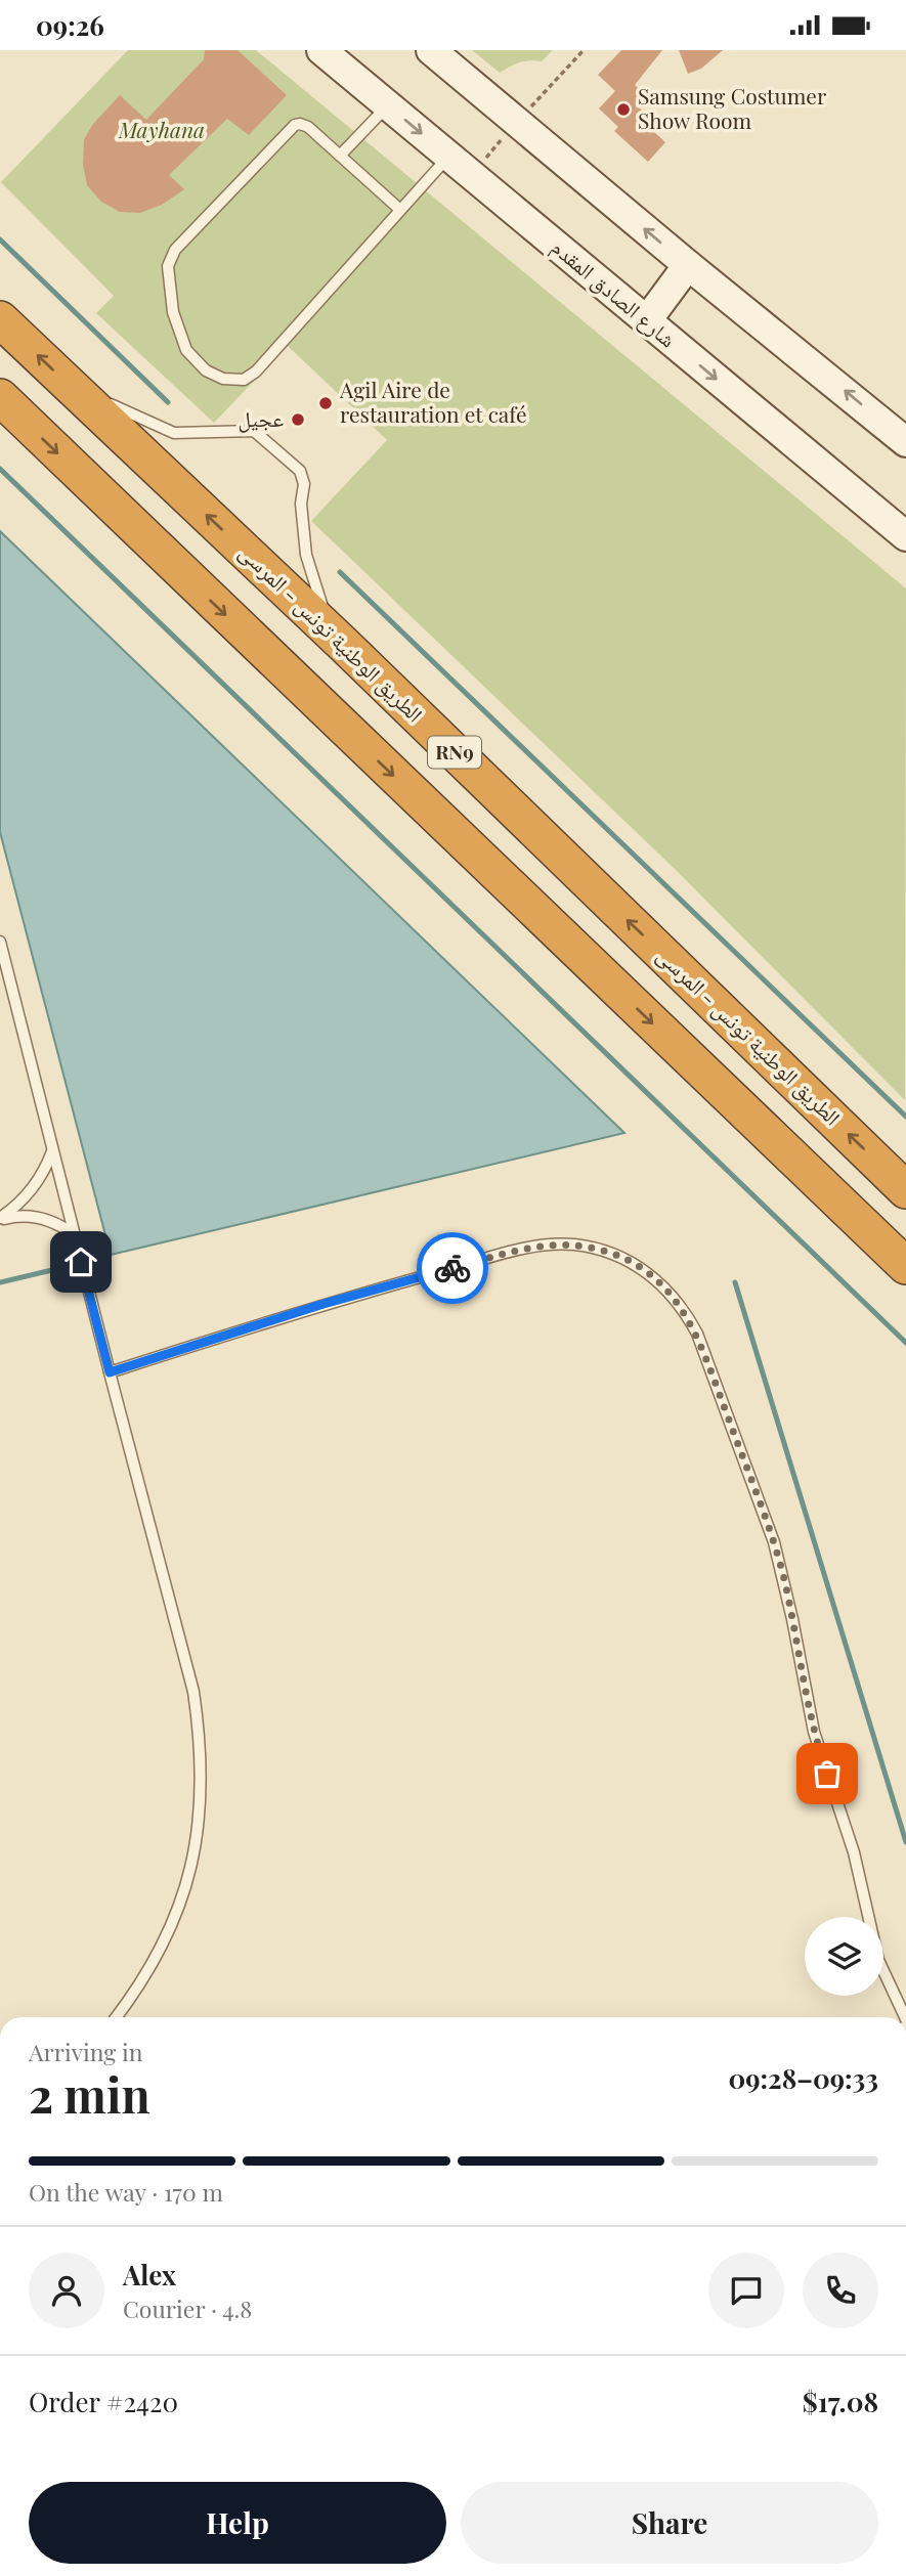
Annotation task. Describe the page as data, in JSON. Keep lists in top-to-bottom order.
{
  "streets": {
    "highway": ["الطريق الوطنية تونس - المرسى", "RN9"],
    "main road": ["شارع الصادق المقدم"]
  },
  "parks": ["Mayhana"],
  "places": ["Samsung Costumer Show Room", "Agil Aire de restauration et café", "عجيل"],
  "page": {
    "status": "09:26",
    "heading": ["2 min", "Arriving in", "09:28–09:33"],
    "panel": [
      "Alex",
      "Courier · 4.8",
      "Order #2420",
      "$17.08"
    ],
    "bar": "On the way · 170 m",
    "buttons": ["Help", "Share"]
  }
}
